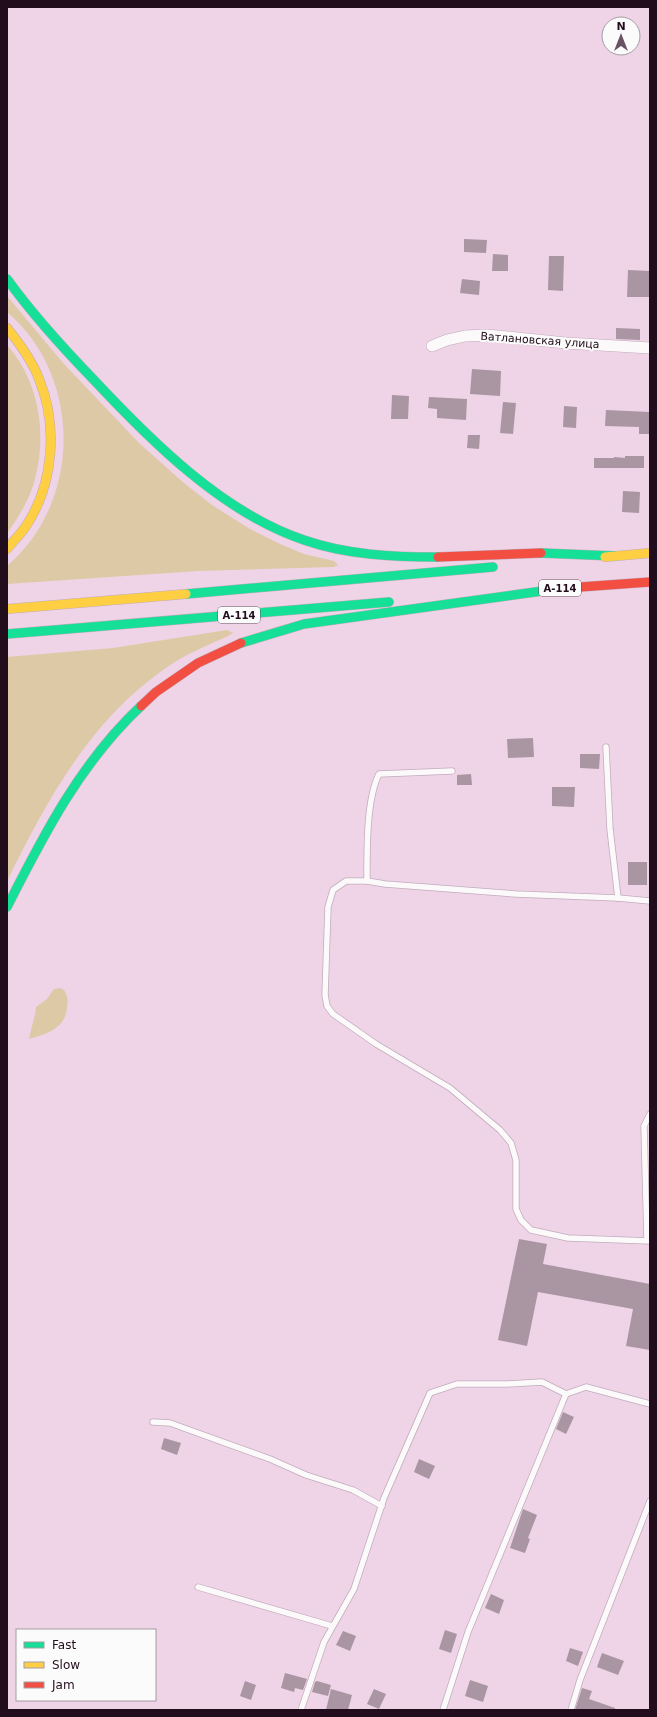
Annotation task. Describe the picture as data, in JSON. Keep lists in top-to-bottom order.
{
  "streets": {
    "main road": ["А-114"],
    "street": ["Ватлановская улица"]
  },
  "legend": ["Fast", "Slow", "Jam"],
  "north": "top"
}
